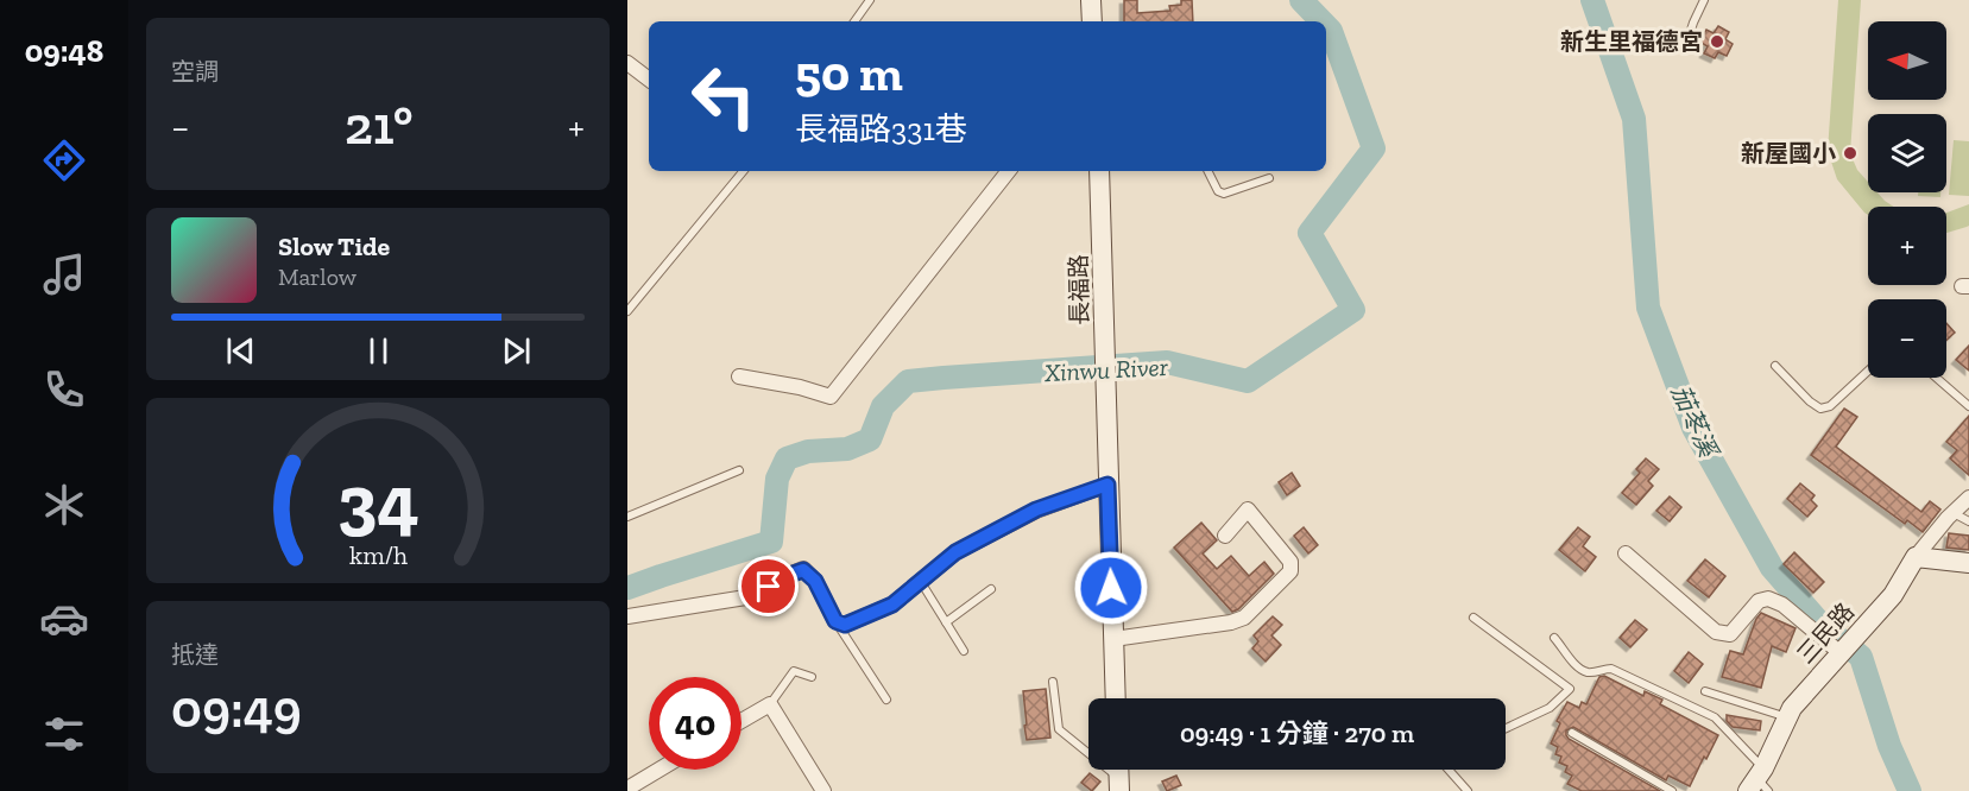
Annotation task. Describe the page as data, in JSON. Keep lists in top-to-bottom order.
{
  "streets": {
    "street": ["長福路", "三民路"]
  },
  "water": ["Xinwu River", "茄苳溪"],
  "places": ["新生里福德宮", "新屋國小"],
  "north": "left",
  "page": {
    "tabs": "09:48",
    "tile": [
      "空調",
      ["抵達", "09:49"]
    ],
    "map_buttons": ["+", "−"],
    "turn": ["50 m", "長福路331巷"],
    "heat": ["−", "21°", "+"],
    "song": ["Slow Tide", "Marlow"],
    "limit": "40",
    "trip": "09:49 · 1 分鐘 · 270 m",
    "gauge": ["34", "km/h"]
  }
}
